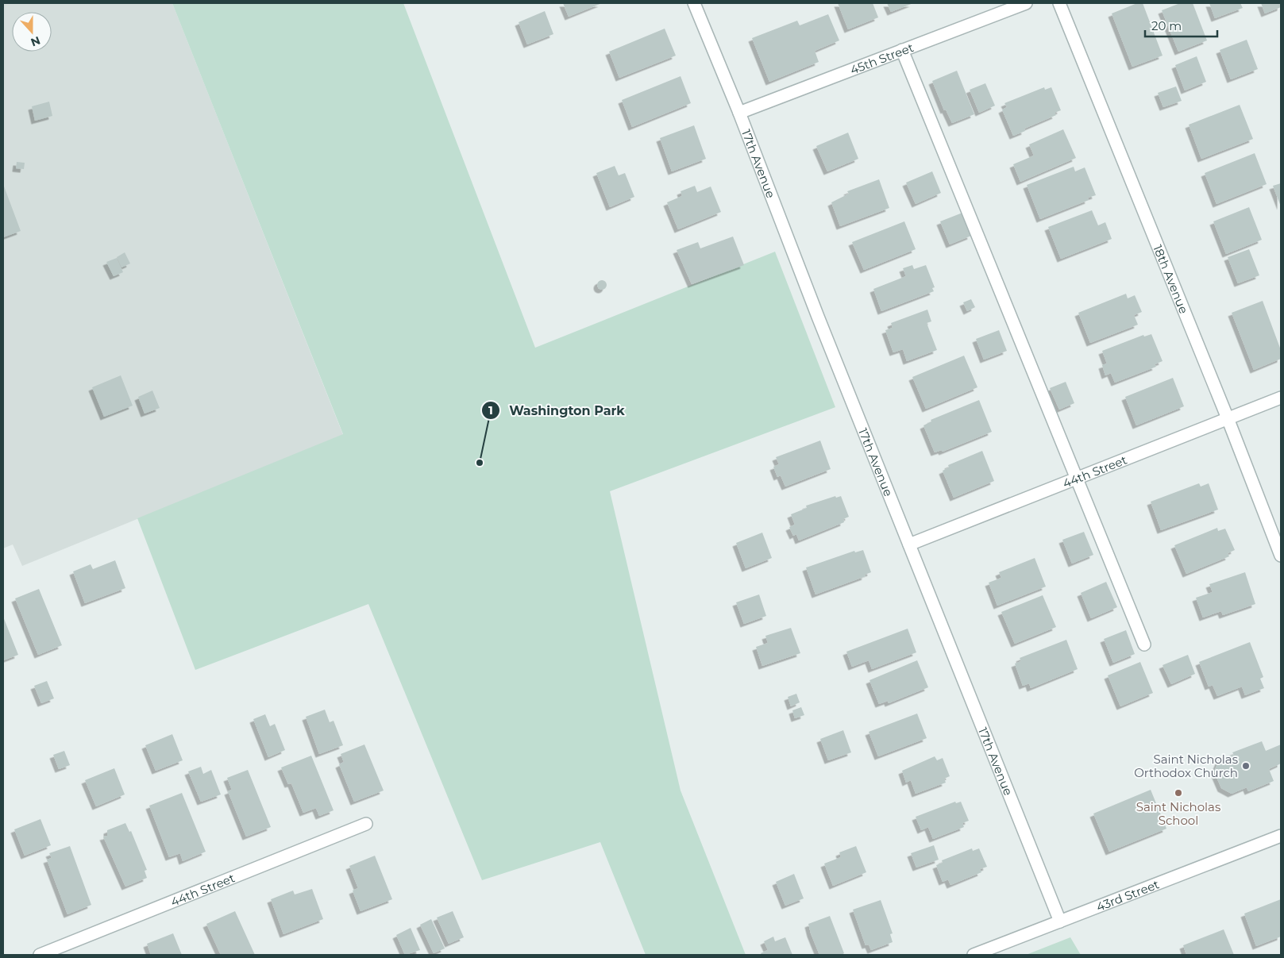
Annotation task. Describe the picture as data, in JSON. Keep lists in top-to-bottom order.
{
  "streets": {
    "street": [
      "45th Street",
      "17th Avenue",
      "18th Avenue",
      "44th Street",
      "43rd Street"
    ]
  },
  "crossings": [
    ["45th Street", "17th Avenue"],
    ["17th Avenue", "44th Street"],
    ["17th Avenue", "43rd Street"],
    ["18th Avenue", "44th Street"]
  ],
  "places": ["Washington Park", "Saint Nicholas Orthodox Church", "Saint Nicholas School"],
  "scale_bar": "20 m",
  "north": "bottom"
}
